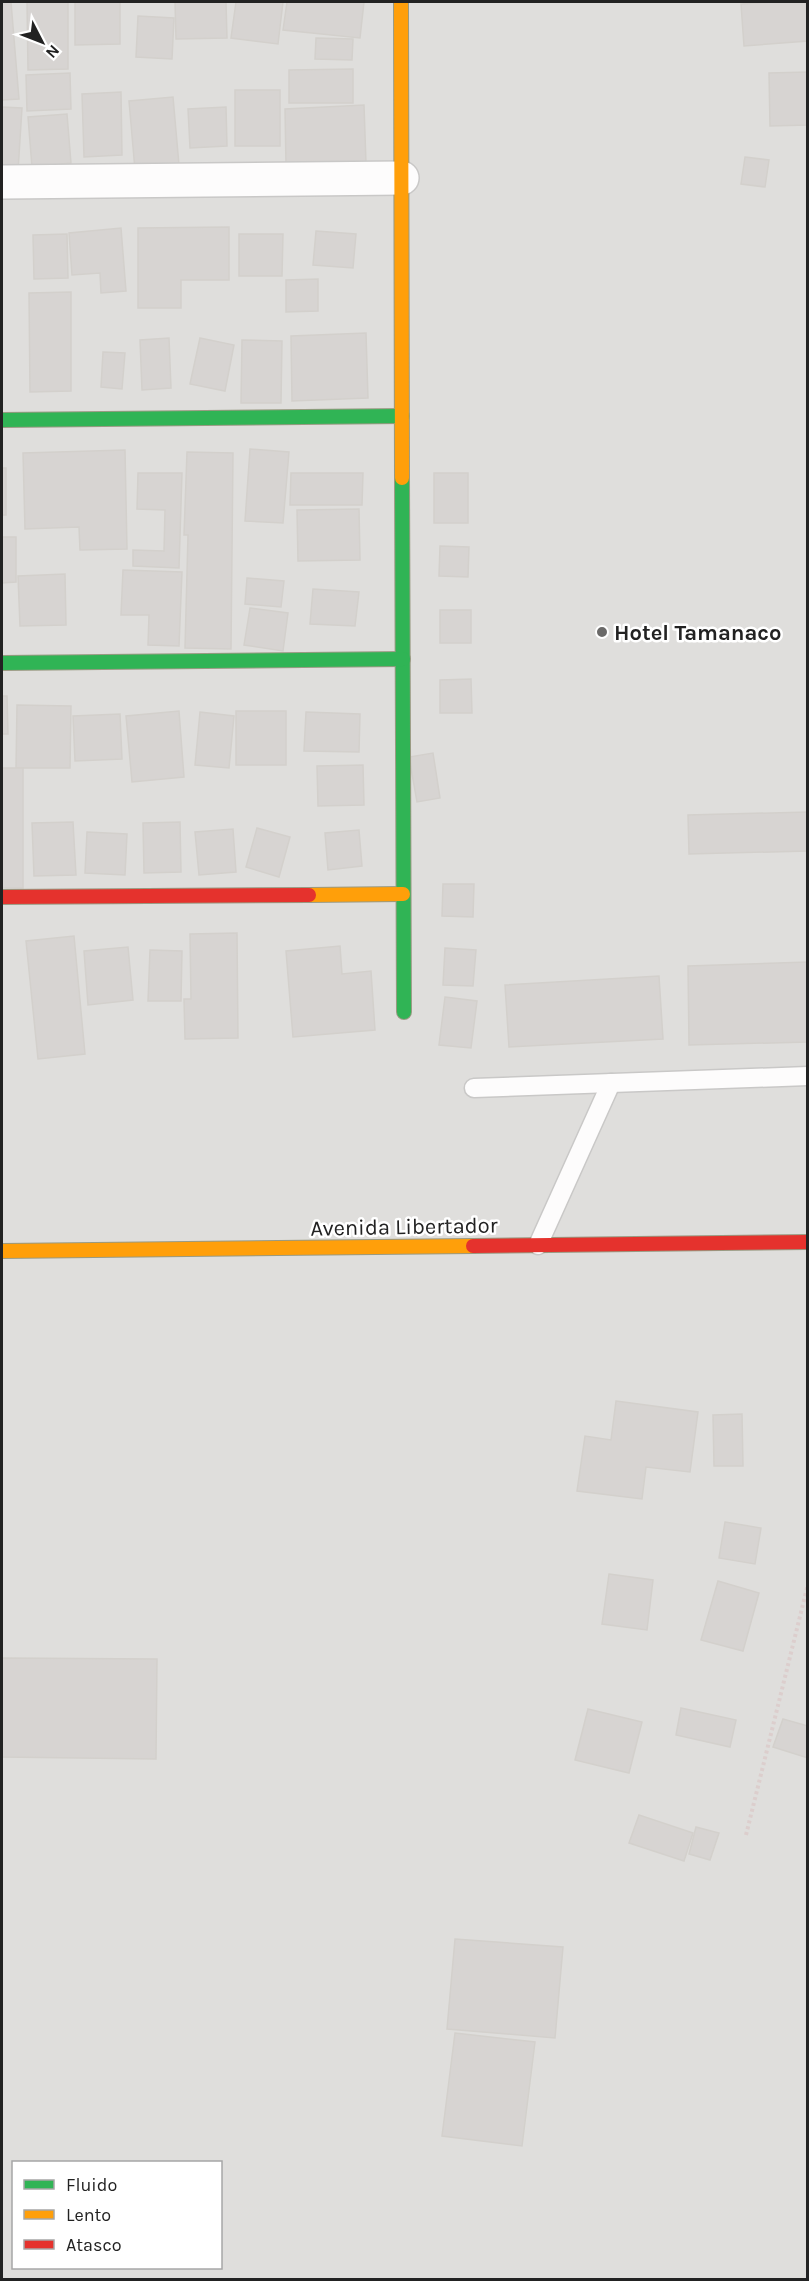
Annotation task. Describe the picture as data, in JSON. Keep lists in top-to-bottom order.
{
  "streets": {
    "main road": ["Avenida Libertador"]
  },
  "places": ["Hotel Tamanaco"],
  "legend": ["Fluido", "Lento", "Atasco"],
  "north": "bottom right"
}
